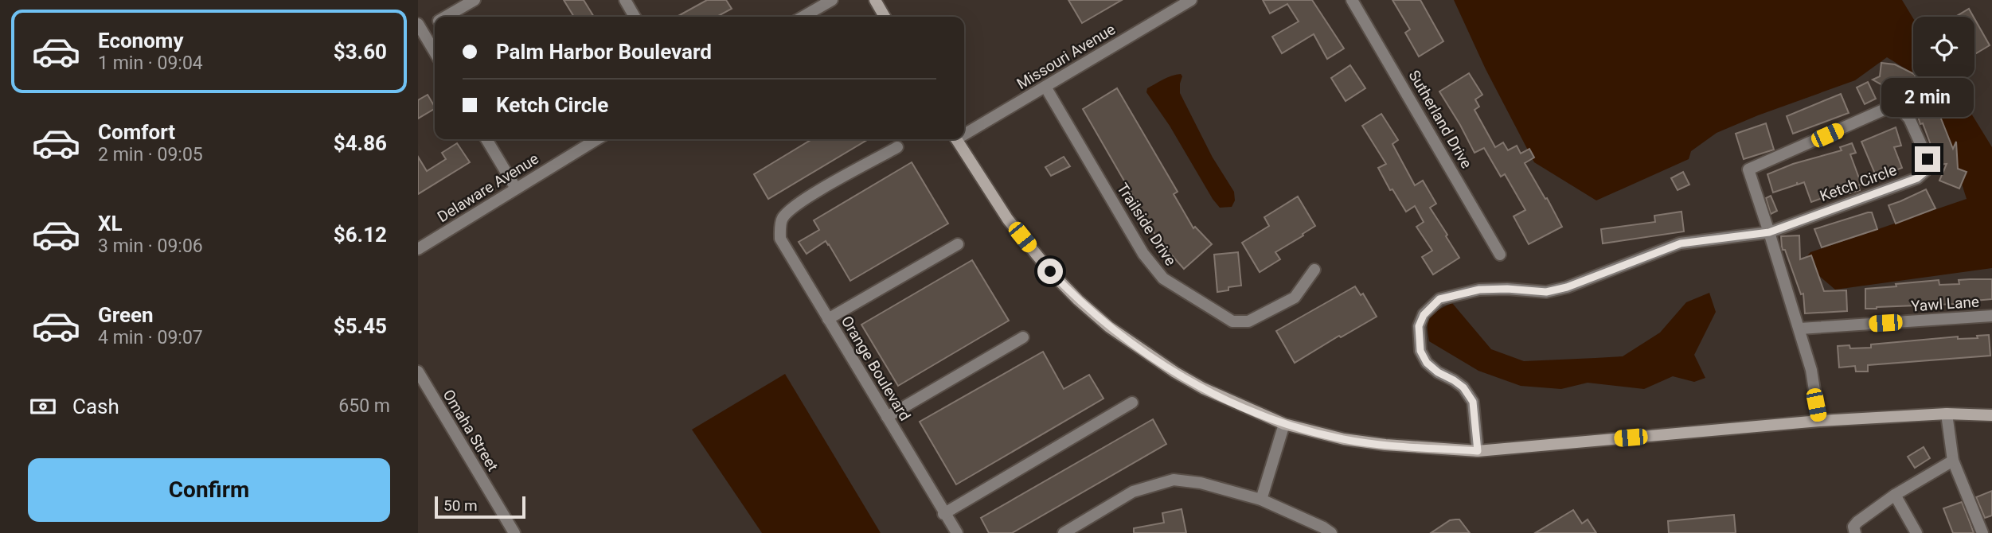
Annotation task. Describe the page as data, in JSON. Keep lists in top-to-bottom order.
{
  "streets": {
    "street": [
      "Missouri Avenue",
      "Sutherland Drive",
      "Ketch Circle",
      "Delaware Avenue",
      "Trailside Drive",
      "Yawl Lane",
      "Orange Boulevard",
      "Omaha Street"
    ]
  },
  "crossings": [
    ["Missouri Avenue", "Trailside Drive"],
    ["Ketch Circle", "Yawl Lane"]
  ],
  "scale_bar": "50 m",
  "page": {
    "list": [
      {
        "name": "Economy",
        "note": "1 min · 09:04",
        "value": "$3.60"
      },
      {
        "name": "Comfort",
        "note": "2 min · 09:05",
        "value": "$4.86"
      },
      {
        "name": "XL",
        "note": "3 min · 09:06",
        "value": "$6.12"
      },
      {
        "name": "Green",
        "note": "4 min · 09:07",
        "value": "$5.45"
      }
    ],
    "banner": ["Palm Harbor Boulevard", "Ketch Circle"],
    "bubble": "2 min",
    "pay": ["Cash", "650 m"],
    "buttons": "Confirm",
    "scale": "50 m"
  }
}
